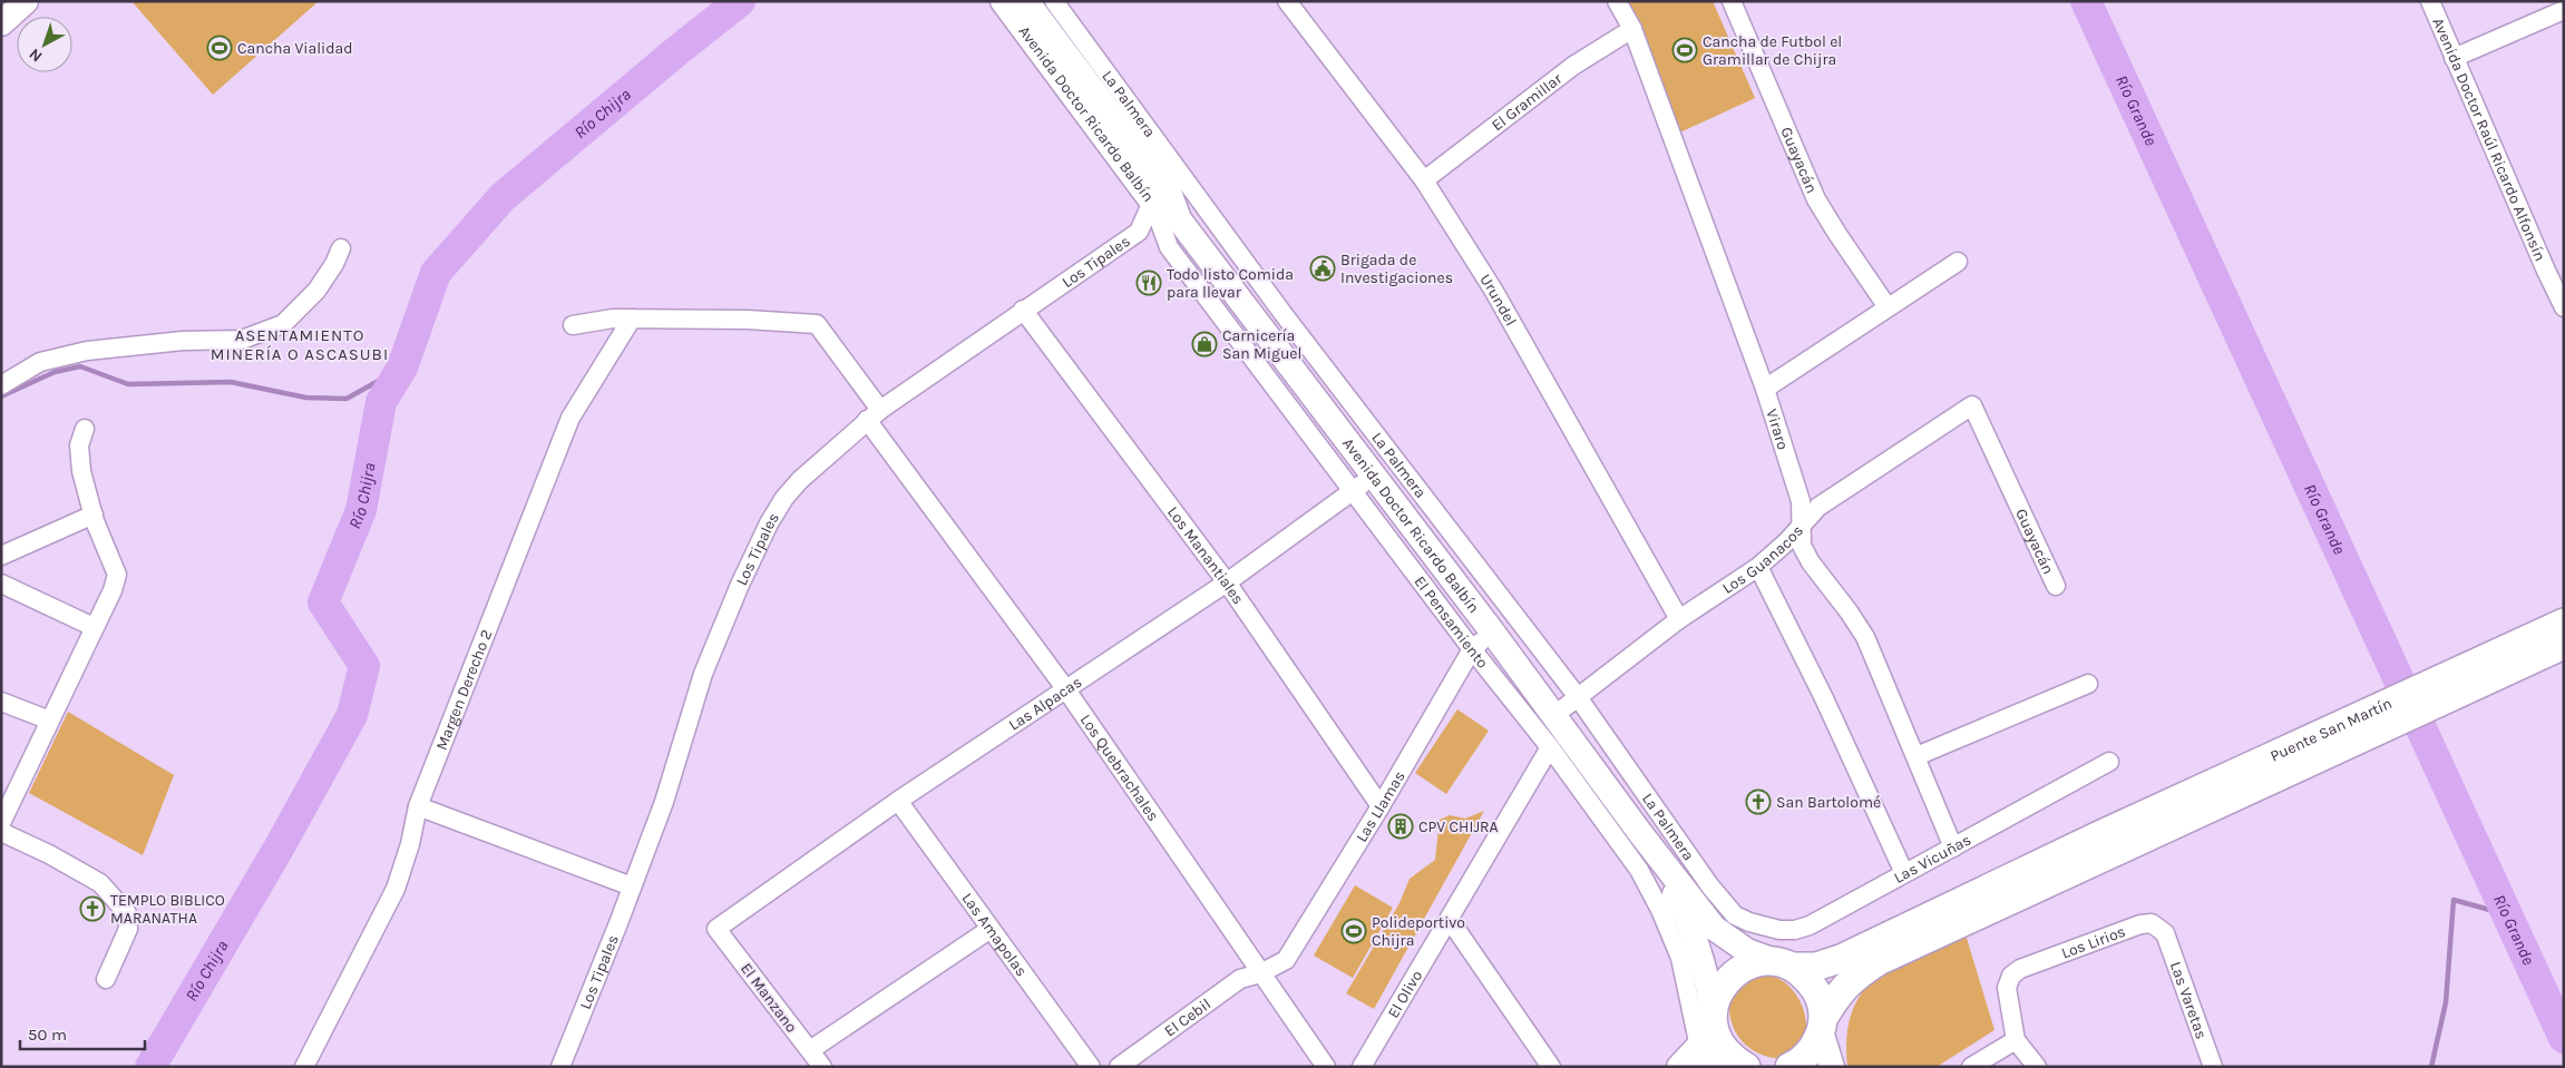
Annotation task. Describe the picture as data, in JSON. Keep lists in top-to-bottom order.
{
  "streets": {
    "main road": ["Avenida Doctor Ricardo Balbín", "Puente San Martín"],
    "street": [
      "El Gramillar",
      "La Palmera",
      "Avenida Doctor Raúl Ricardo Alfonsín",
      "Guayacán",
      "Los Tipales",
      "Urundel",
      "Viraro",
      "Los Manantiales",
      "Los Guanacos",
      "El Pensamiento",
      "Margen Derecho 2",
      "Las Alpacas",
      "Los Quebrachales",
      "Las Llamas",
      "Las Vicuñas",
      "Las Amapolas",
      "Los Lirios",
      "El Olivo",
      "El Manzano",
      "Las Varetas",
      "El Cebil"
    ]
  },
  "crossings": [
    ["El Gramillar", "Urundel"],
    ["El Gramillar", "Viraro"],
    ["La Palmera", "Los Guanacos"],
    ["La Palmera", "Las Vicuñas"],
    ["Avenida Doctor Ricardo Balbín", "Los Tipales"],
    ["Avenida Doctor Ricardo Balbín", "Los Guanacos"],
    ["Avenida Doctor Ricardo Balbín", "El Pensamiento"],
    ["Avenida Doctor Ricardo Balbín", "Las Alpacas"],
    ["Avenida Doctor Ricardo Balbín", "Las Llamas"],
    ["Guayacán", "Los Guanacos"],
    ["Los Tipales", "Los Manantiales"],
    ["Los Tipales", "El Pensamiento"],
    ["Los Tipales", "Los Quebrachales"],
    ["Urundel", "Los Guanacos"],
    ["Viraro", "Los Guanacos"],
    ["Viraro", "Las Vicuñas"],
    ["Los Manantiales", "Las Alpacas"],
    ["Los Manantiales", "Las Llamas"],
    ["El Pensamiento", "Las Alpacas"],
    ["El Pensamiento", "Las Llamas"],
    ["El Pensamiento", "El Olivo"],
    ["Margen Derecho 2", "Los Quebrachales"],
    ["Las Alpacas", "Los Quebrachales"],
    ["Las Alpacas", "Las Amapolas"],
    ["Las Alpacas", "El Manzano"],
    ["Los Quebrachales", "Las Llamas"],
    ["Los Quebrachales", "El Cebil"],
    ["Las Llamas", "El Cebil"],
    ["Los Lirios", "Las Varetas"]
  ],
  "districts": ["ASENTAMIENTO MINERÍA O ASCASUBI"],
  "water": ["Río Grande", "Río Chijra"],
  "places": {
    "sports": ["Cancha Vialidad", "Cancha de Futbol el Gramillar de Chijra", "Polideportivo Chijra"],
    "public building": ["Brigada de Investigaciones"],
    "restaurant": ["Todo listo Comida para llevar"],
    "shop": ["Carnicería San Miguel"],
    "church": ["San Bartolomé", "TEMPLO BIBLICO MARANATHA"],
    "building": ["CPV CHIJRA"]
  },
  "scale_bar": "50 m",
  "north": "bottom left"
}
